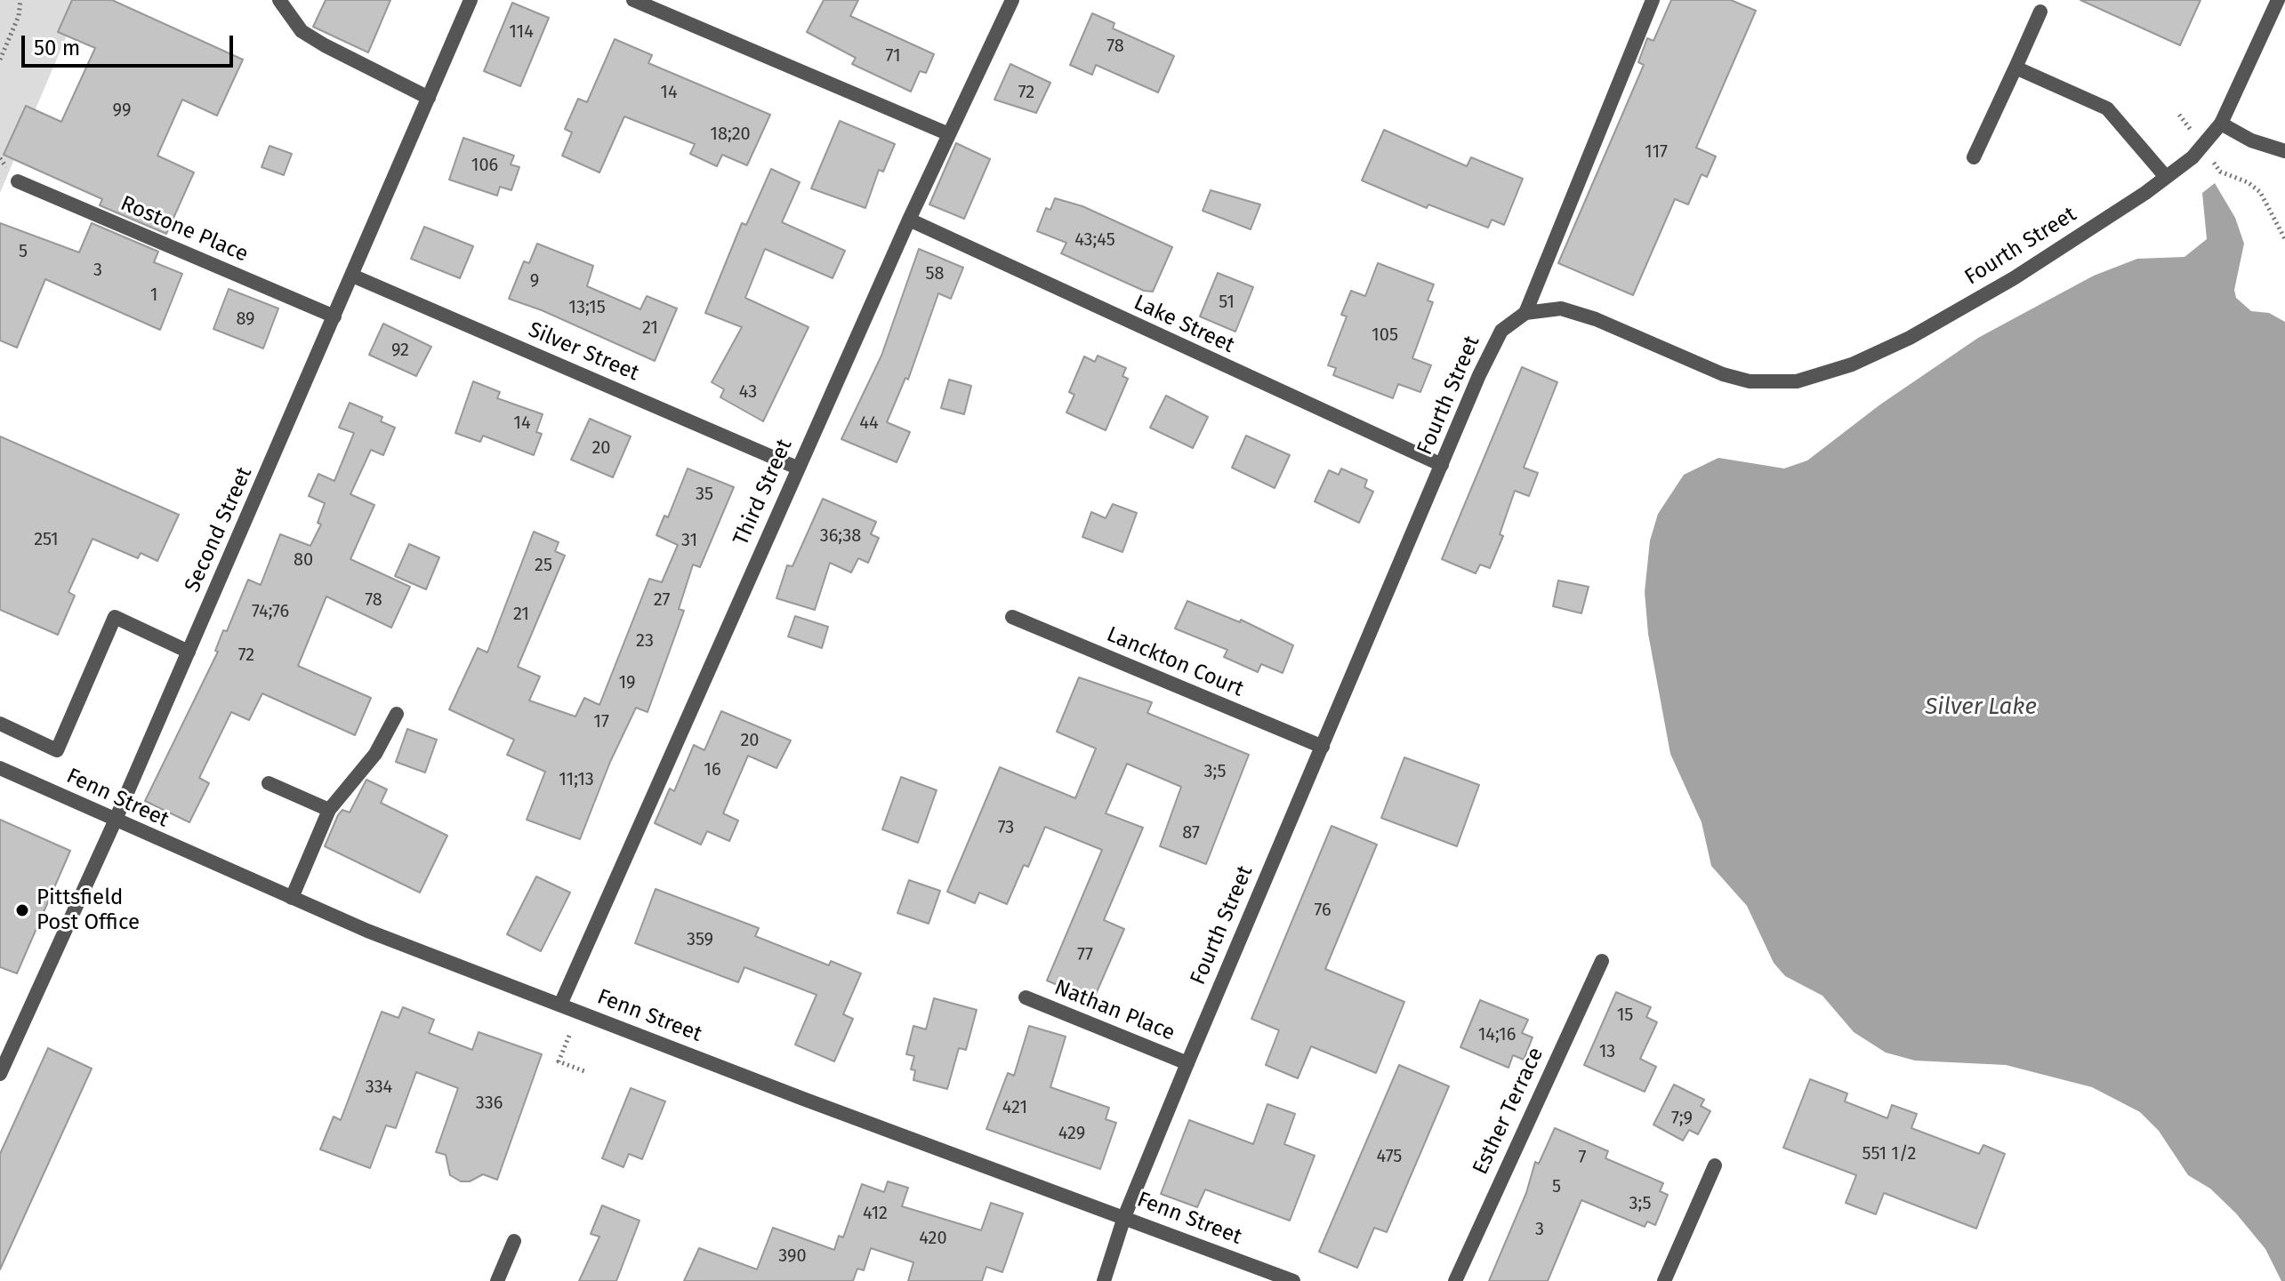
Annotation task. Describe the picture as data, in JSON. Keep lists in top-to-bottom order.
{
  "streets": {
    "street": [
      "Rostone Place",
      "Fourth Street",
      "Lake Street",
      "Silver Street",
      "Third Street",
      "Second Street",
      "Lanckton Court",
      "Fenn Street",
      "Nathan Place",
      "Esther Terrace"
    ]
  },
  "crossings": [
    ["Rostone Place", "Second Street"],
    ["Fourth Street", "Lake Street"],
    ["Fourth Street", "Lanckton Court"],
    ["Fourth Street", "Fenn Street"],
    ["Fourth Street", "Nathan Place"],
    ["Lake Street", "Third Street"],
    ["Silver Street", "Third Street"],
    ["Silver Street", "Second Street"],
    ["Third Street", "Fenn Street"],
    ["Second Street", "Fenn Street"]
  ],
  "water": ["Silver Lake"],
  "places": ["Pittsfield Post Office"],
  "house_numbers": [
    "114",
    "78",
    "71",
    "14",
    "72",
    "99",
    "18;20",
    "117",
    "106",
    "43;45",
    "5",
    "3",
    "58",
    "9",
    "1",
    "51",
    "13;15",
    "89",
    "21",
    "105",
    "92",
    "43",
    "14",
    "44",
    "20",
    "35",
    "36;38",
    "251",
    "31",
    "80",
    "25",
    "78",
    "27",
    "74;76",
    "21",
    "23",
    "72",
    "19",
    "17",
    "20",
    "16",
    "3;5",
    "11;13",
    "73",
    "87",
    "76",
    "359",
    "77",
    "15",
    "14;16",
    "13",
    "334",
    "336",
    "421",
    "7;9",
    "429",
    "551 1/2",
    "475",
    "7",
    "5",
    "3;5",
    "412",
    "3",
    "420",
    "390"
  ],
  "scale_bar": "50 m"
}
